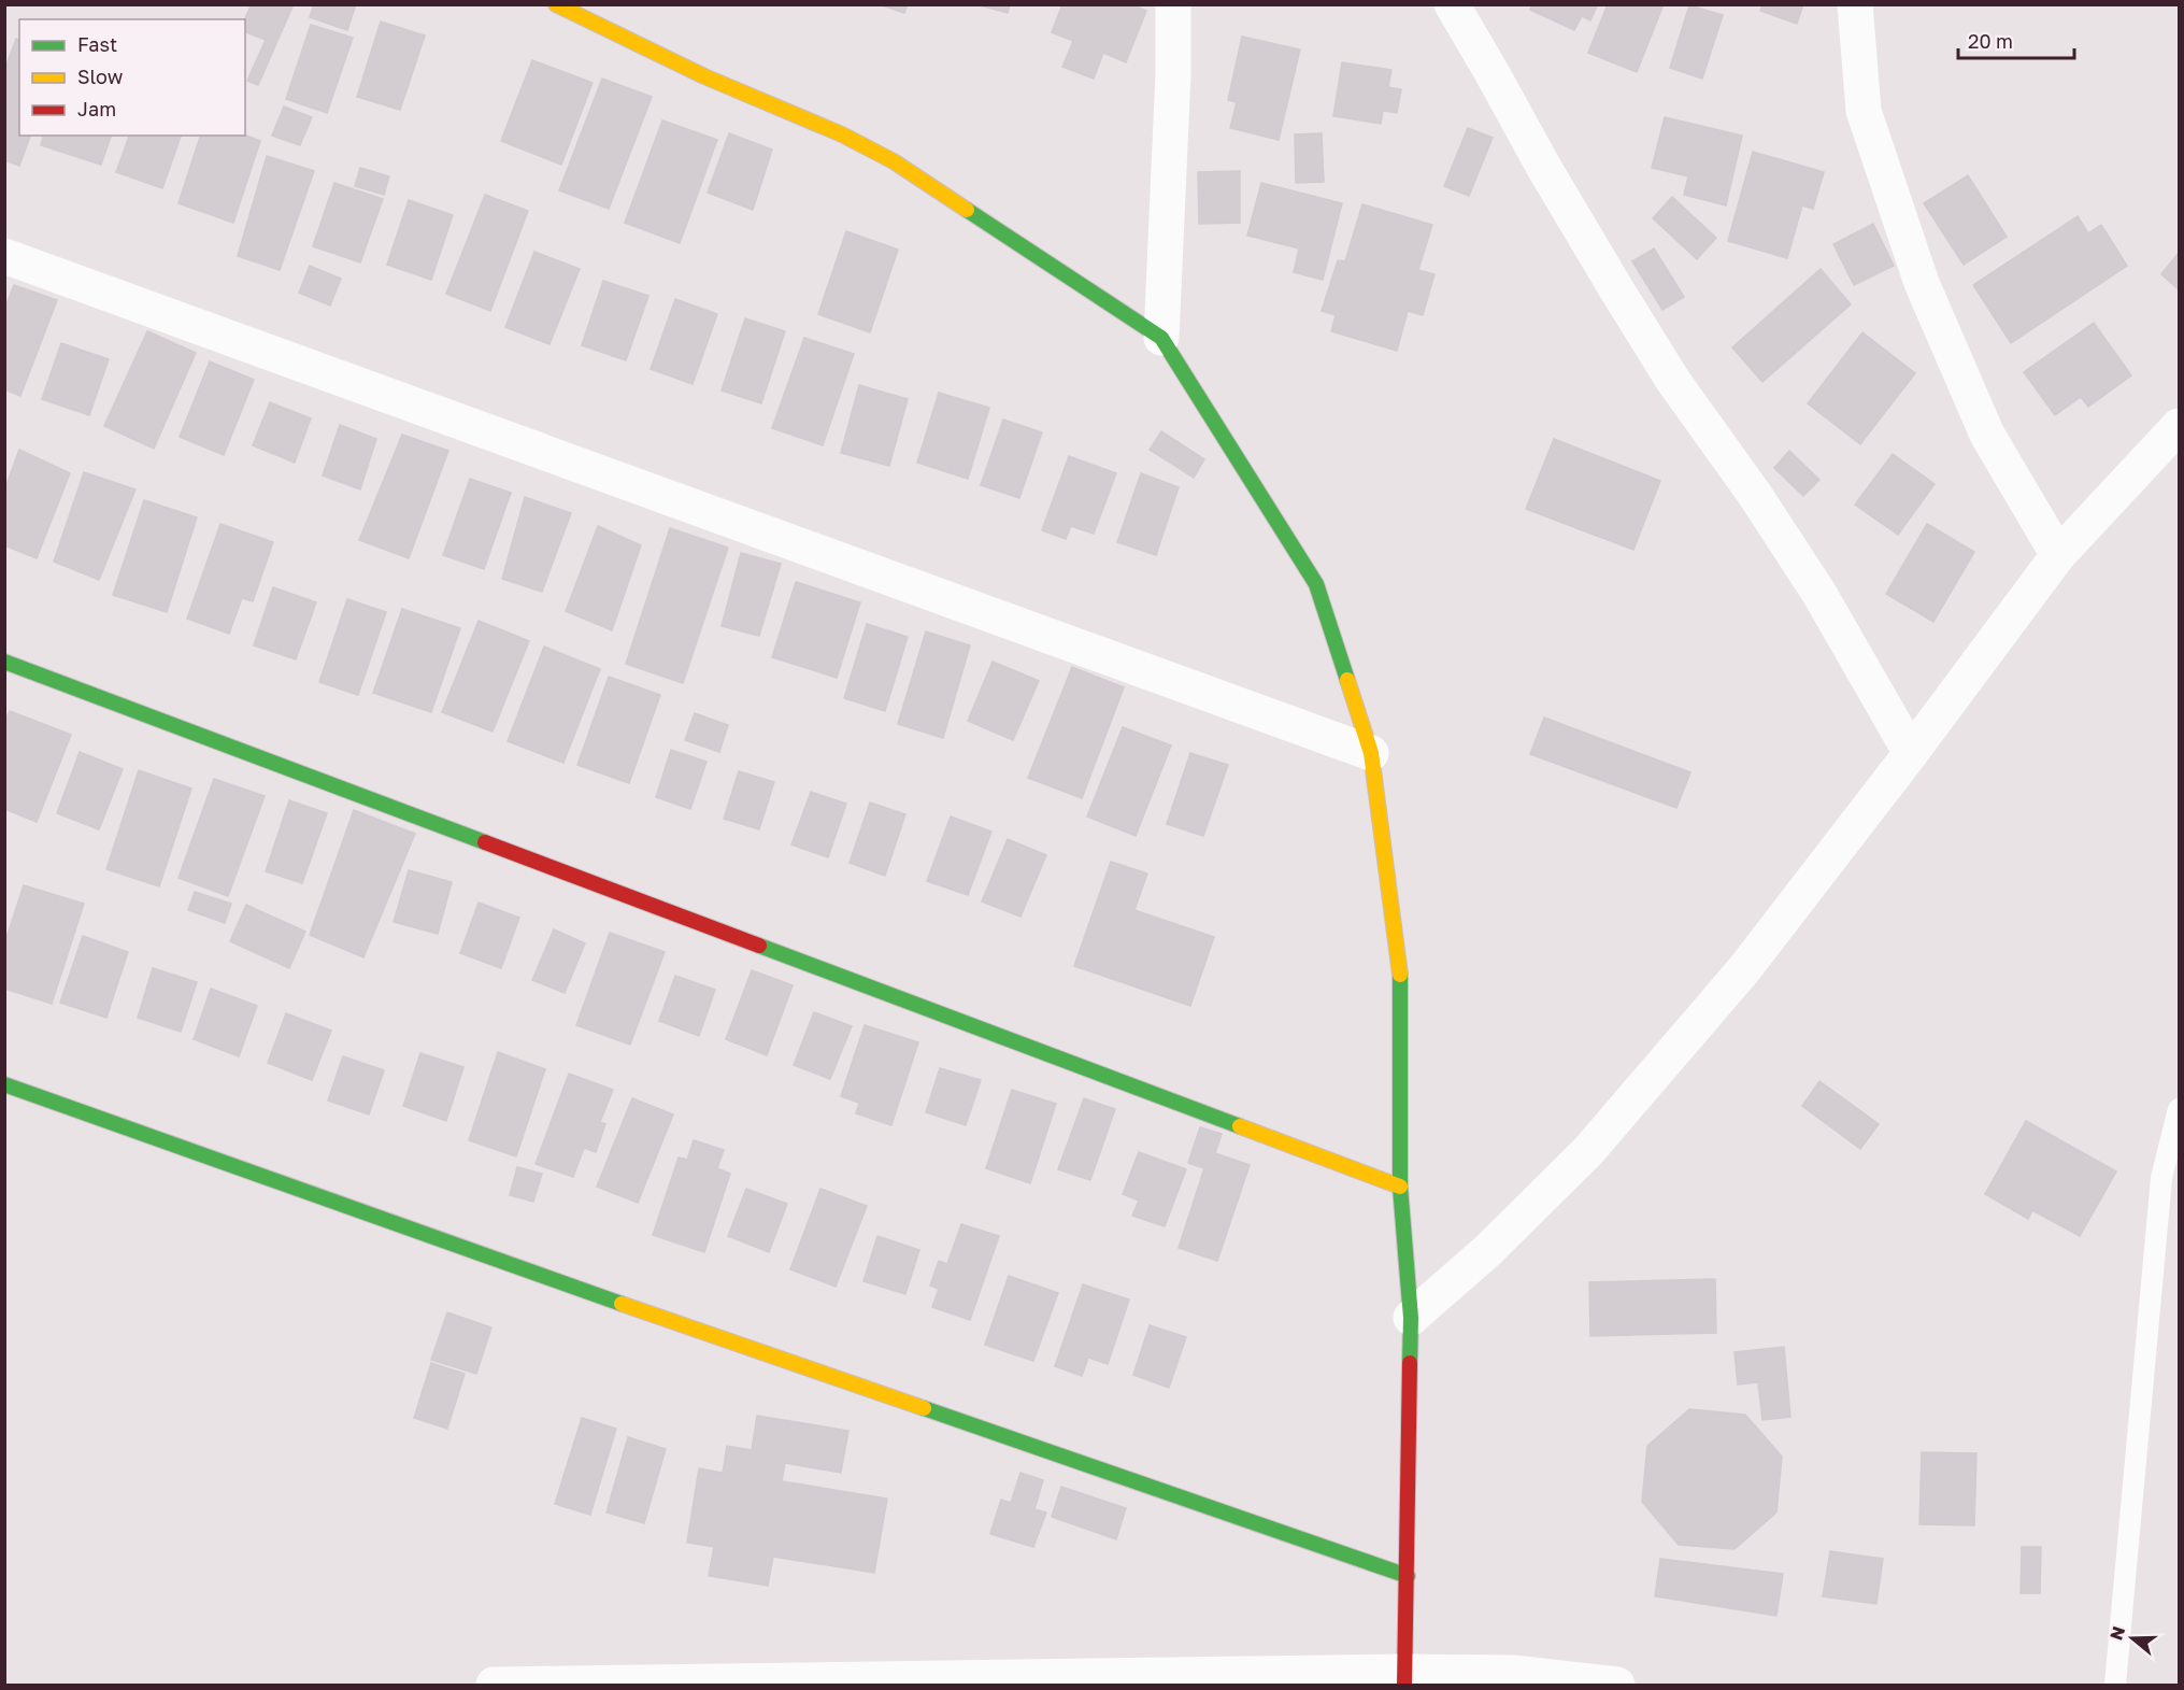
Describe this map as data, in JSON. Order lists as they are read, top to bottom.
{
  "legend": ["Fast", "Slow", "Jam"],
  "scale_bar": "20 m",
  "north": "left"
}
